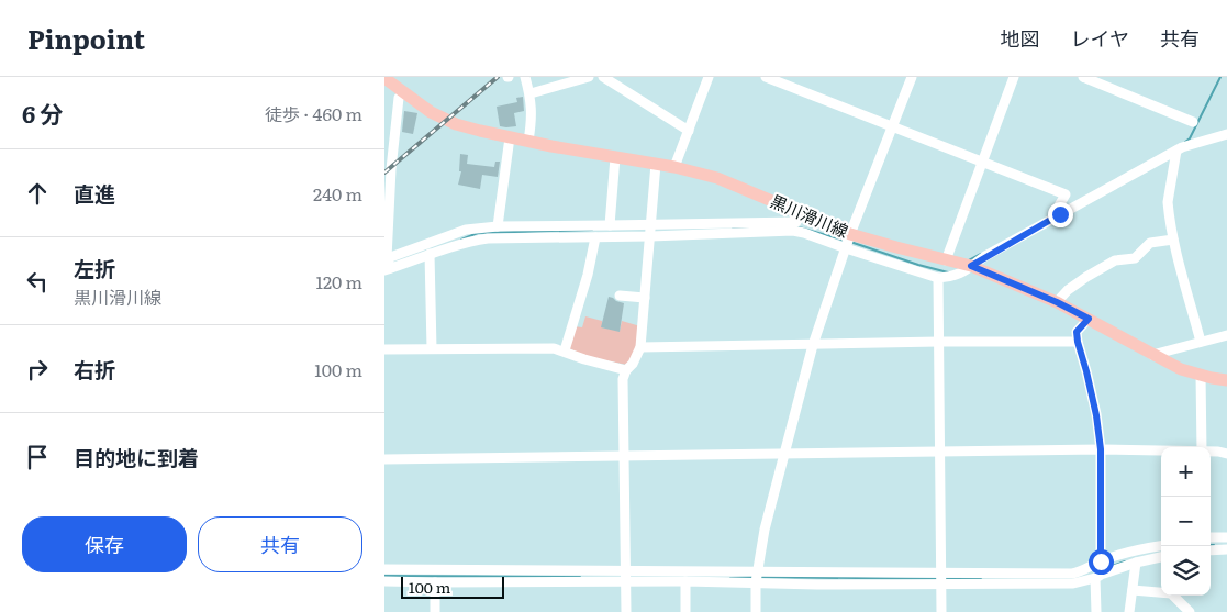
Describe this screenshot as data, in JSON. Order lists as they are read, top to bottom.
{
  "streets": {
    "main road": ["黒川滑川線"]
  },
  "scale_bar": "100 m",
  "page": {
    "header": "Pinpoint",
    "nav": ["地図", "レイヤ", "共有"],
    "heading": ["6 分", "徒歩 · 460 m"],
    "list": [
      ["直進", "240 m"],
      ["左折", "黒川滑川線", "120 m"],
      ["右折", "100 m"],
      "目的地に到着"
    ],
    "map_buttons": ["+", "−"],
    "buttons": ["保存", "共有"],
    "scale": "100 m"
  }
}
